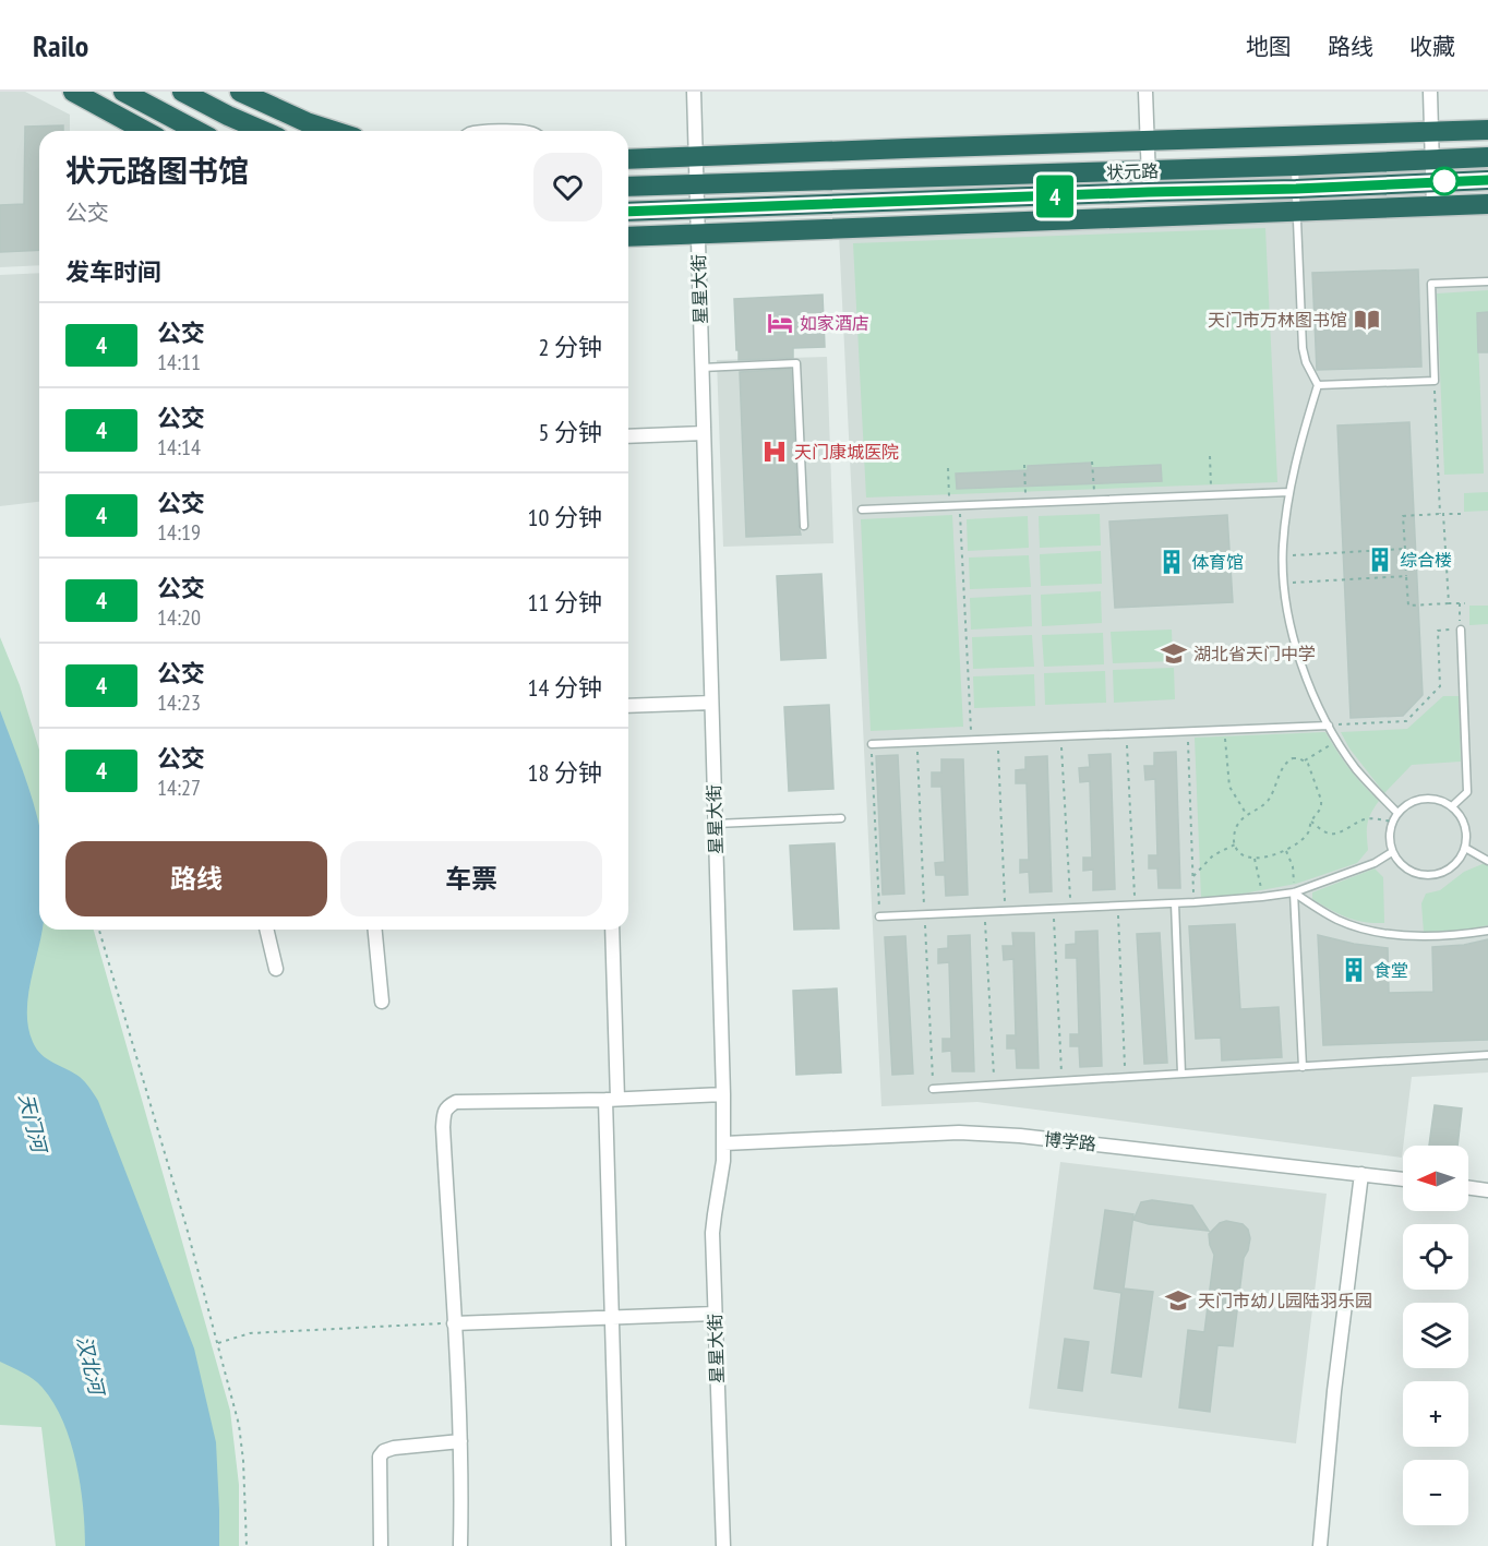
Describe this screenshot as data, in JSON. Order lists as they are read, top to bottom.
{
  "streets": {
    "highway": ["状元路"],
    "street": ["星星大街", "博学路"]
  },
  "crossings": [
    ["状元路", "星星大街"],
    ["星星大街", "博学路"]
  ],
  "water": ["天门河", "汉北河"],
  "places": {
    "library": ["天门市万林图书馆"],
    "hotel": ["如家酒店"],
    "hospital": ["天门康城医院"],
    "building": ["综合楼", "体育馆", "食堂"],
    "school or university": ["湖北省天门中学", "天门市幼儿园陆羽乐园"]
  },
  "lines": ["bus line 4"],
  "north": "left",
  "page": {
    "header": "Railo",
    "nav": ["地图", "路线", "收藏"],
    "on_map": "4",
    "heading": [
      ["状元路图书馆", "公交"],
      "发车时间"
    ],
    "list": [
      {
        "mark": "4",
        "name": "公交",
        "note": "14:11",
        "value": "2 分钟"
      },
      {
        "mark": "4",
        "name": "公交",
        "note": "14:14",
        "value": "5 分钟"
      },
      {
        "mark": "4",
        "name": "公交",
        "note": "14:19",
        "value": "10 分钟"
      },
      {
        "mark": "4",
        "name": "公交",
        "note": "14:20",
        "value": "11 分钟"
      },
      {
        "mark": "4",
        "name": "公交",
        "note": "14:23",
        "value": "14 分钟"
      },
      {
        "mark": "4",
        "name": "公交",
        "note": "14:27",
        "value": "18 分钟"
      }
    ],
    "buttons": ["路线", "车票"],
    "map_buttons": ["+", "−"]
  }
}
